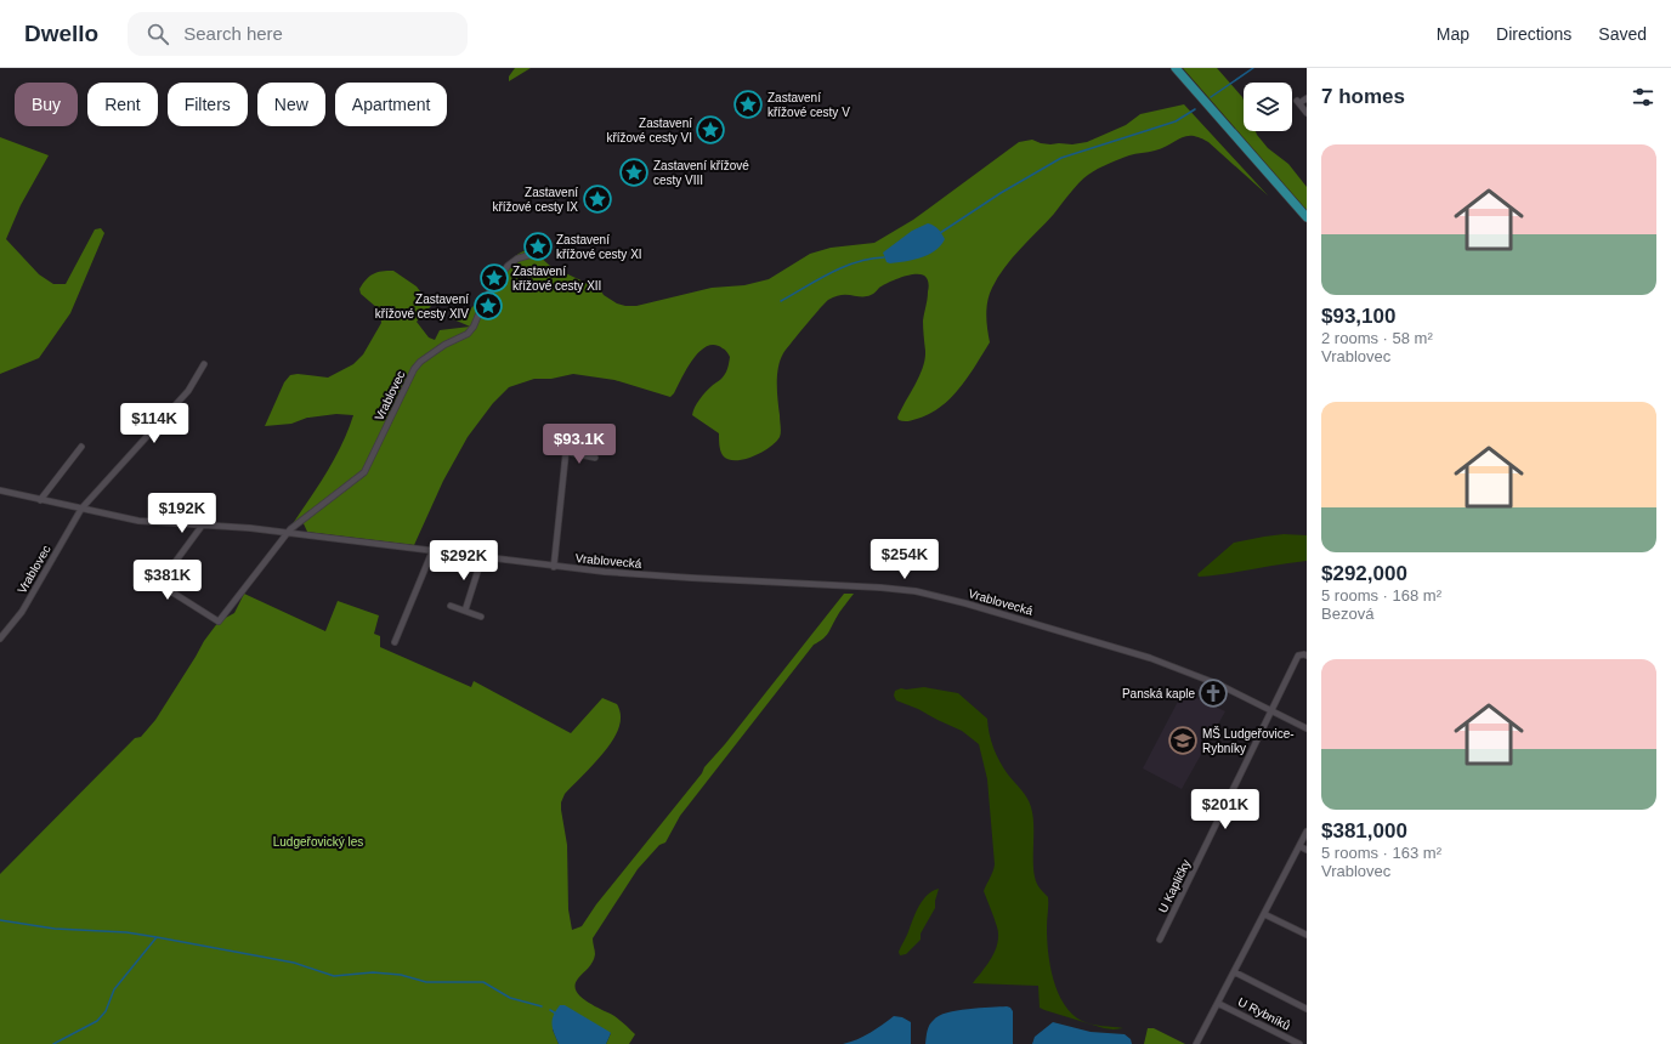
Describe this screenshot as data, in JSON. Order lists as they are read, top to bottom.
{
  "streets": {
    "street": [
      "Vrablovec",
      "Vrablovecká",
      "U Kapličky",
      "U Rybníků"
    ]
  },
  "crossings": [
    ["Vrablovecká", "U Kapličky"]
  ],
  "parks": ["Ludgeřovický les"],
  "places": {
    "place": [
      "Zastavení křížové cesty V",
      "Zastavení křížové cesty VI",
      "Zastavení křížové cesty VIII",
      "Zastavení křížové cesty IX",
      "Zastavení křížové cesty XI",
      "Zastavení křížové cesty XII",
      "Zastavení křížové cesty XIV"
    ],
    "church": ["Panská kaple"],
    "school or university": ["MŠ Ludgeřovice- Rybníky"]
  },
  "page": {
    "header": "Dwello",
    "search": "Search here",
    "nav": ["Map", "Directions", "Saved"],
    "heading": "7 homes",
    "chip": [
      "Buy",
      "Rent",
      "Filters",
      "New",
      "Apartment"
    ],
    "list": [
      {
        "name": "$93,100",
        "note": "2 rooms · 58 m² · Vrablovec"
      },
      {
        "name": "$292,000",
        "note": "5 rooms · 168 m² · Bezová"
      },
      {
        "name": "$381,000",
        "note": "5 rooms · 163 m² · Vrablovec"
      }
    ],
    "price": [
      "$114K",
      "$93.1K",
      "$192K",
      "$254K",
      "$292K",
      "$381K",
      "$201K"
    ]
  }
}
